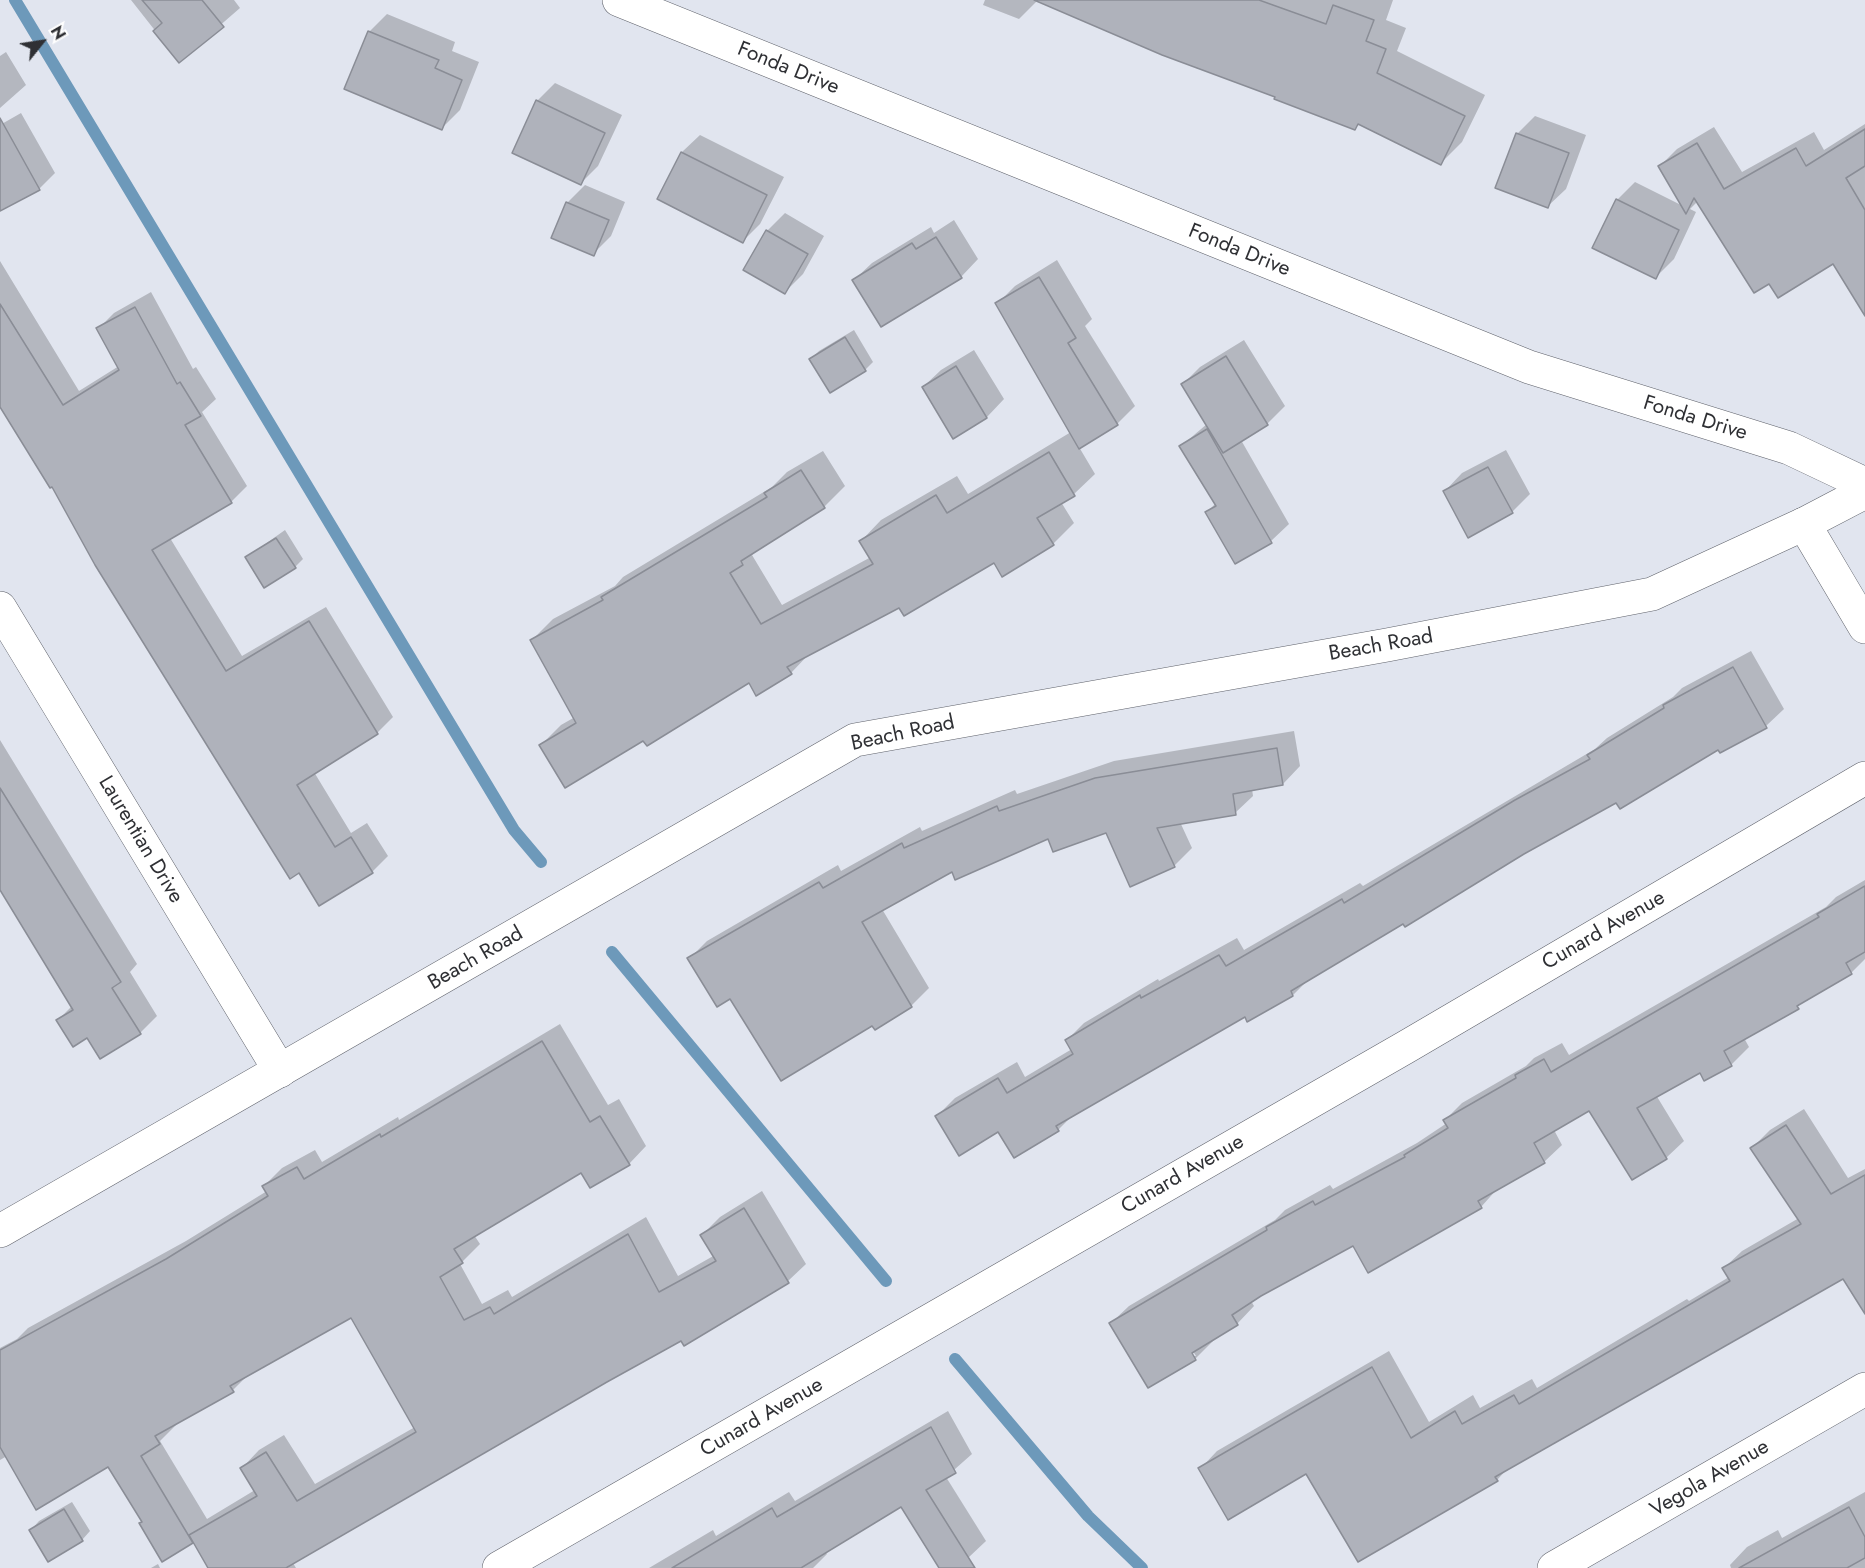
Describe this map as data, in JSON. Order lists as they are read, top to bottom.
{
  "streets": {
    "street": [
      "Fonda Drive",
      "Beach Road",
      "Laurentian Drive",
      "Cunard Avenue",
      "Vegola Avenue"
    ]
  },
  "crossings": [
    ["Beach Road", "Laurentian Drive"]
  ],
  "north": "top right"
}
